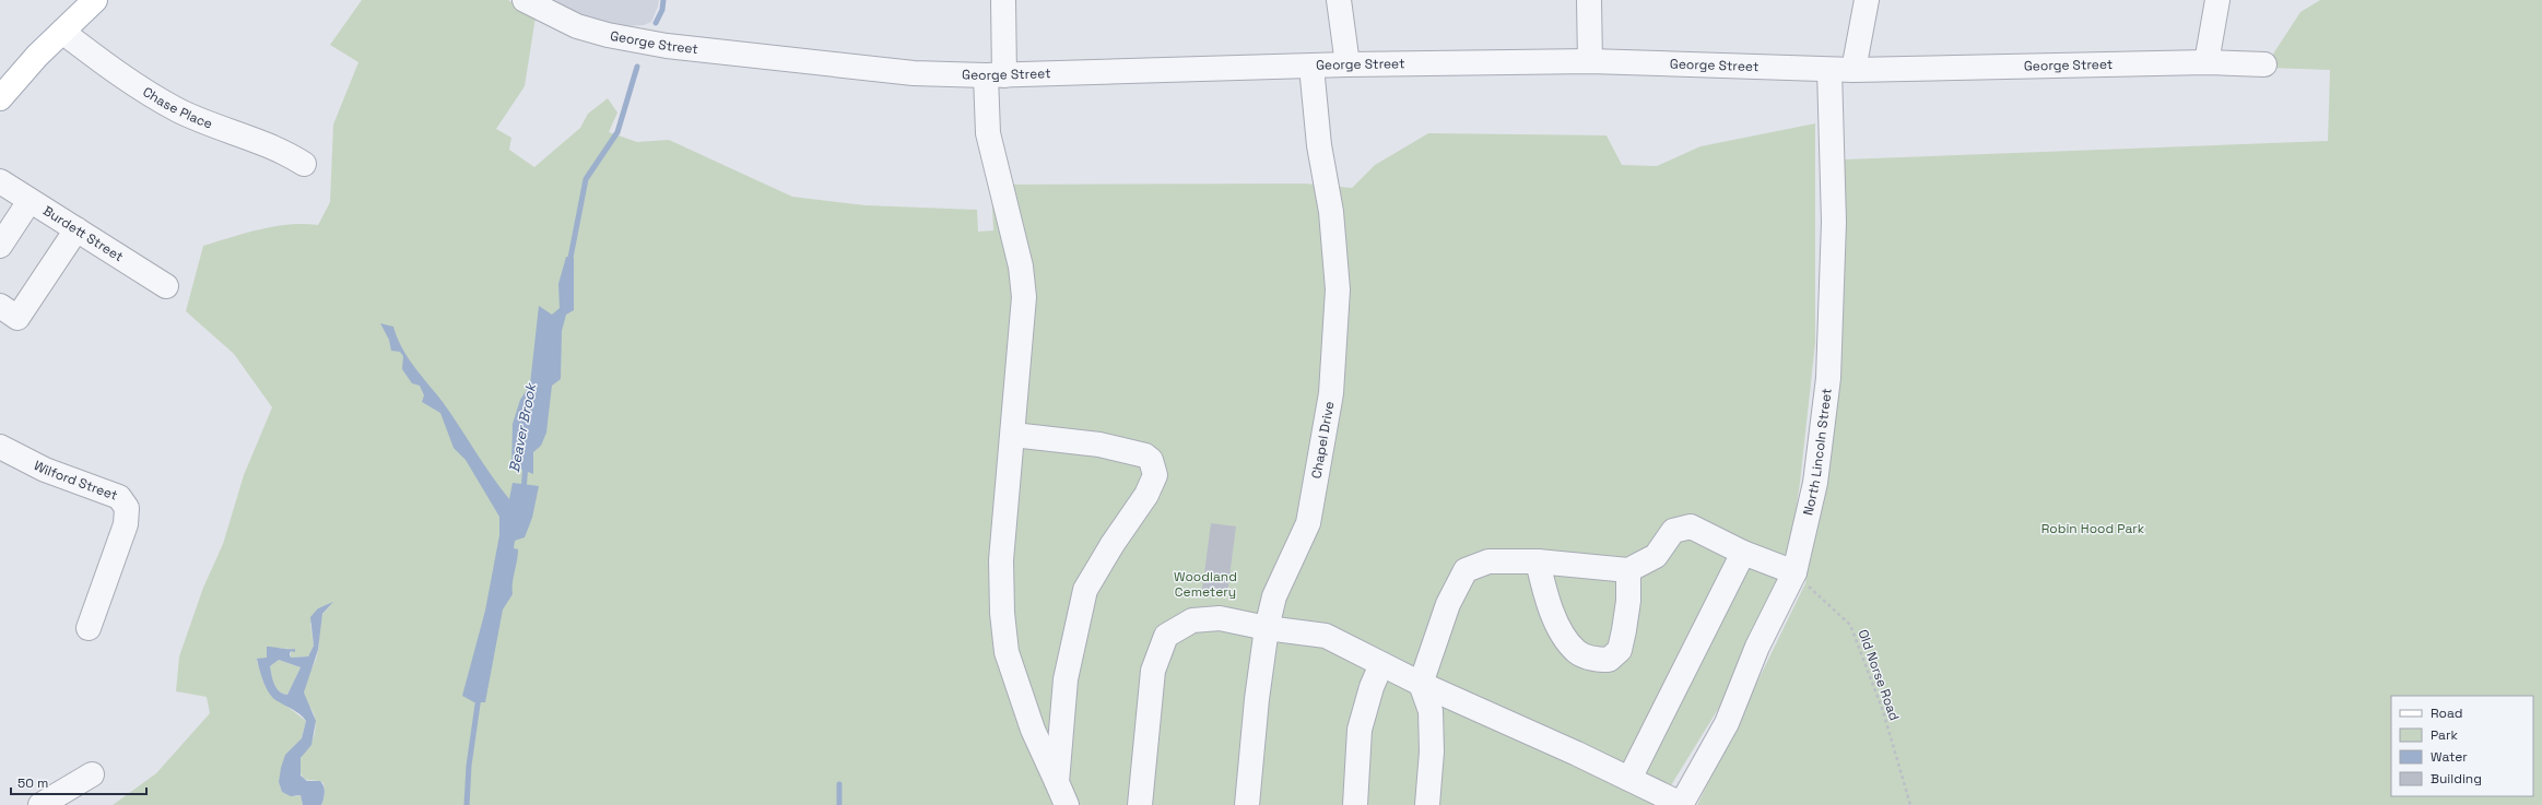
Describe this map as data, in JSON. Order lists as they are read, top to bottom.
{
  "streets": {
    "street": [
      "George Street",
      "Chase Place",
      "Burdett Street",
      "Chapel Drive",
      "North Lincoln Street",
      "Wilford Street"
    ],
    "path": ["Old Norse Road"]
  },
  "crossings": [
    ["George Street", "Chapel Drive"],
    ["George Street", "North Lincoln Street"],
    ["North Lincoln Street", "Old Norse Road"]
  ],
  "water": ["Beaver Brook"],
  "parks": ["Robin Hood Park", "Woodland Cemetery"],
  "legend": [
    "Road",
    "Park",
    "Water",
    "Building"
  ],
  "scale_bar": "50 m"
}
